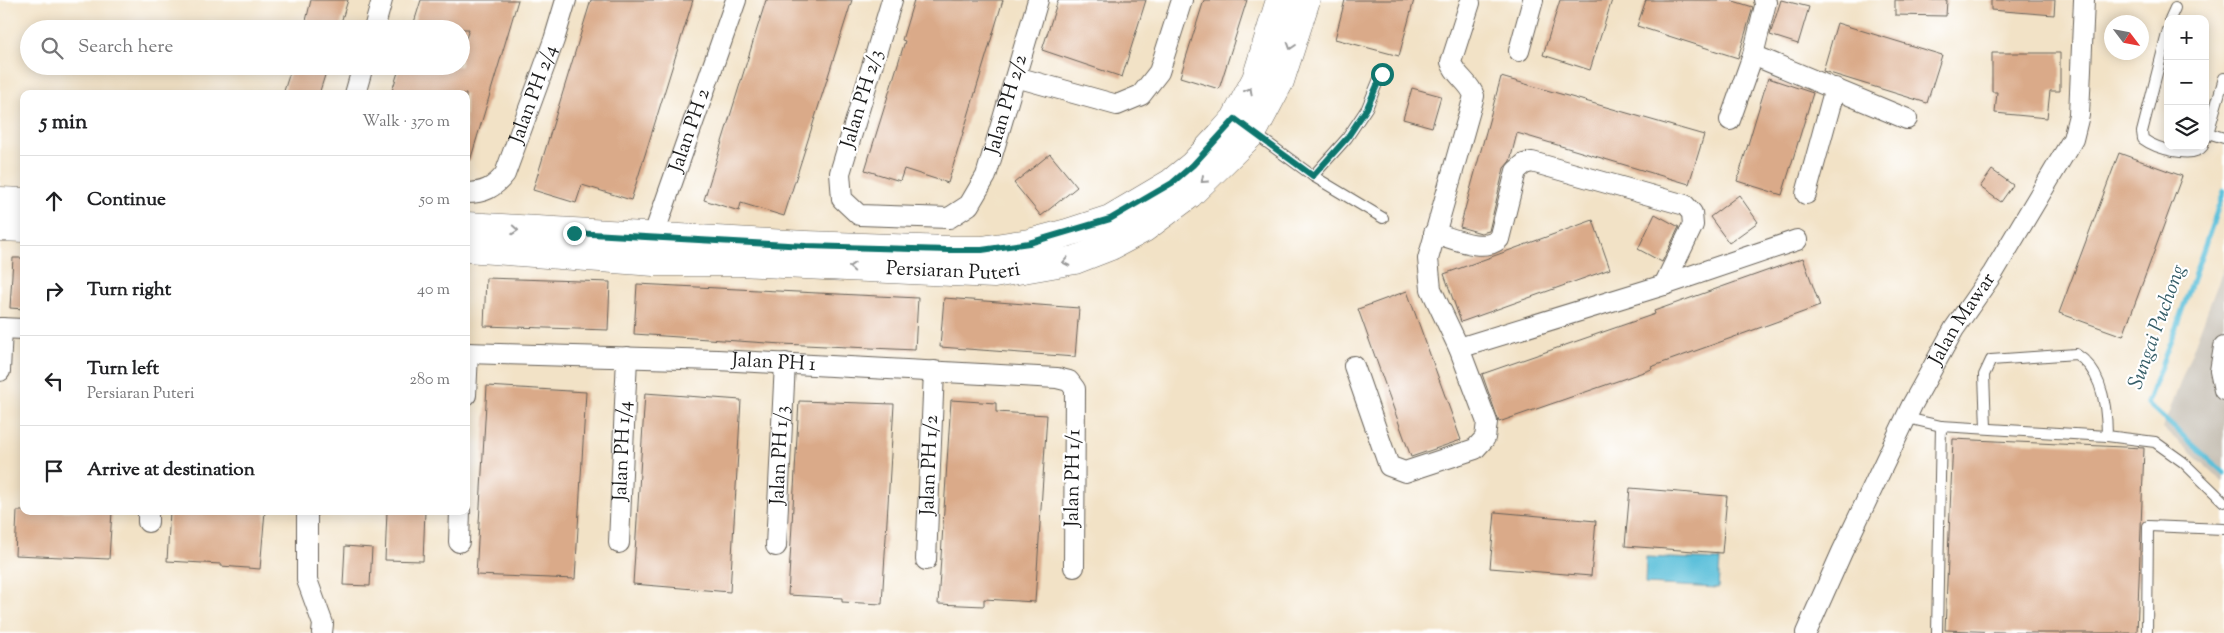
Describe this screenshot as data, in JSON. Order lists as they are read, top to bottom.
{
  "streets": {
    "main road": ["Persiaran Puteri"],
    "street": [
      "Jalan PH 2/4",
      "Jalan PH 2/3",
      "Jalan PH 2/2",
      "Jalan PH 2",
      "Jalan Mawar",
      "Jalan PH 1",
      "Jalan PH 1/4",
      "Jalan PH 1/3",
      "Jalan PH 1/2",
      "Jalan PH 1/1"
    ]
  },
  "crossings": [
    ["Jalan PH 2/3", "Jalan PH 2/2"],
    ["Jalan PH 2", "Persiaran Puteri"],
    ["Jalan PH 1", "Jalan PH 1/4"],
    ["Jalan PH 1", "Jalan PH 1/3"],
    ["Jalan PH 1", "Jalan PH 1/2"],
    ["Jalan PH 1", "Jalan PH 1/1"]
  ],
  "water": ["Sungai Puchong"],
  "north": "bottom right",
  "page": {
    "map_buttons": ["+", "−"],
    "search": "Search here",
    "heading": ["5 min", "Walk · 370 m"],
    "list": [
      ["Continue", "50 m"],
      ["Turn right", "40 m"],
      ["Turn left", "Persiaran Puteri", "280 m"],
      "Arrive at destination"
    ]
  }
}
